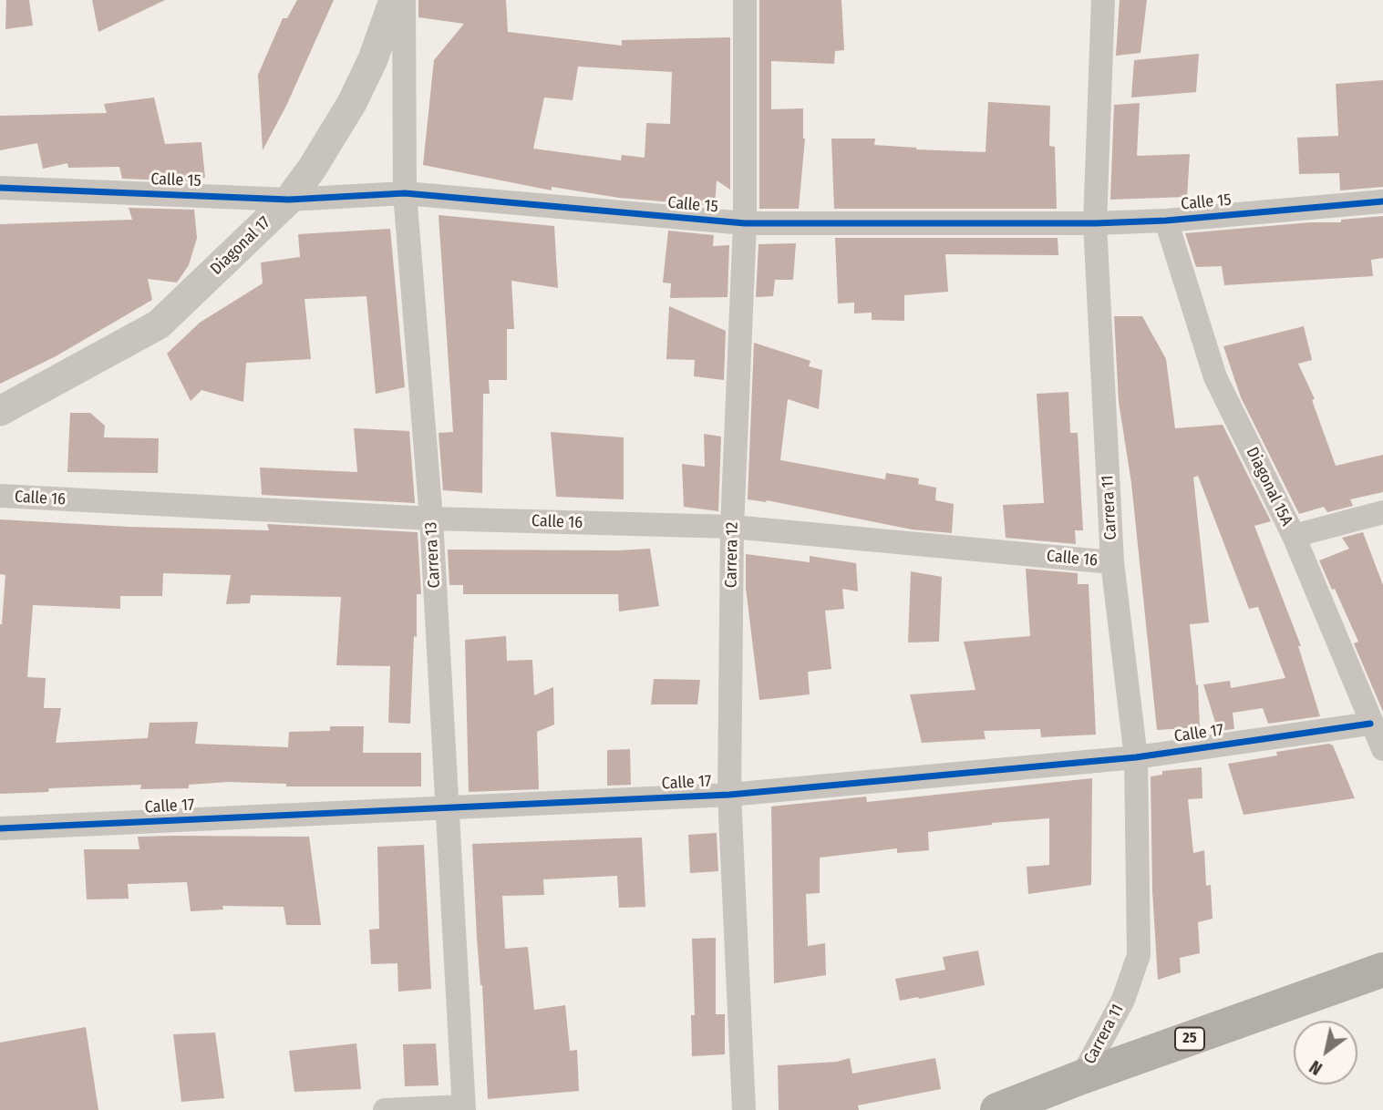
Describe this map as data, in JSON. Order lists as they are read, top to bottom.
{
  "streets": {
    "highway": ["25"],
    "street": [
      "Calle 15",
      "Diagonal 17",
      "Diagonal 15A",
      "Calle 16",
      "Carrera 11",
      "Carrera 13",
      "Carrera 12",
      "Calle 17"
    ]
  },
  "crossings": [
    ["Calle 15", "Diagonal 17"],
    ["Calle 15", "Diagonal 15A"],
    ["Calle 15", "Carrera 11"],
    ["Calle 15", "Carrera 13"],
    ["Calle 15", "Carrera 12"],
    ["Diagonal 15A", "Calle 17"],
    ["Calle 16", "Carrera 11"],
    ["Calle 16", "Carrera 13"],
    ["Calle 16", "Carrera 12"],
    ["Carrera 11", "Calle 17"],
    ["Carrera 11", "25"],
    ["Carrera 13", "Calle 17"],
    ["Carrera 12", "Calle 17"]
  ],
  "north": "bottom left"
}
